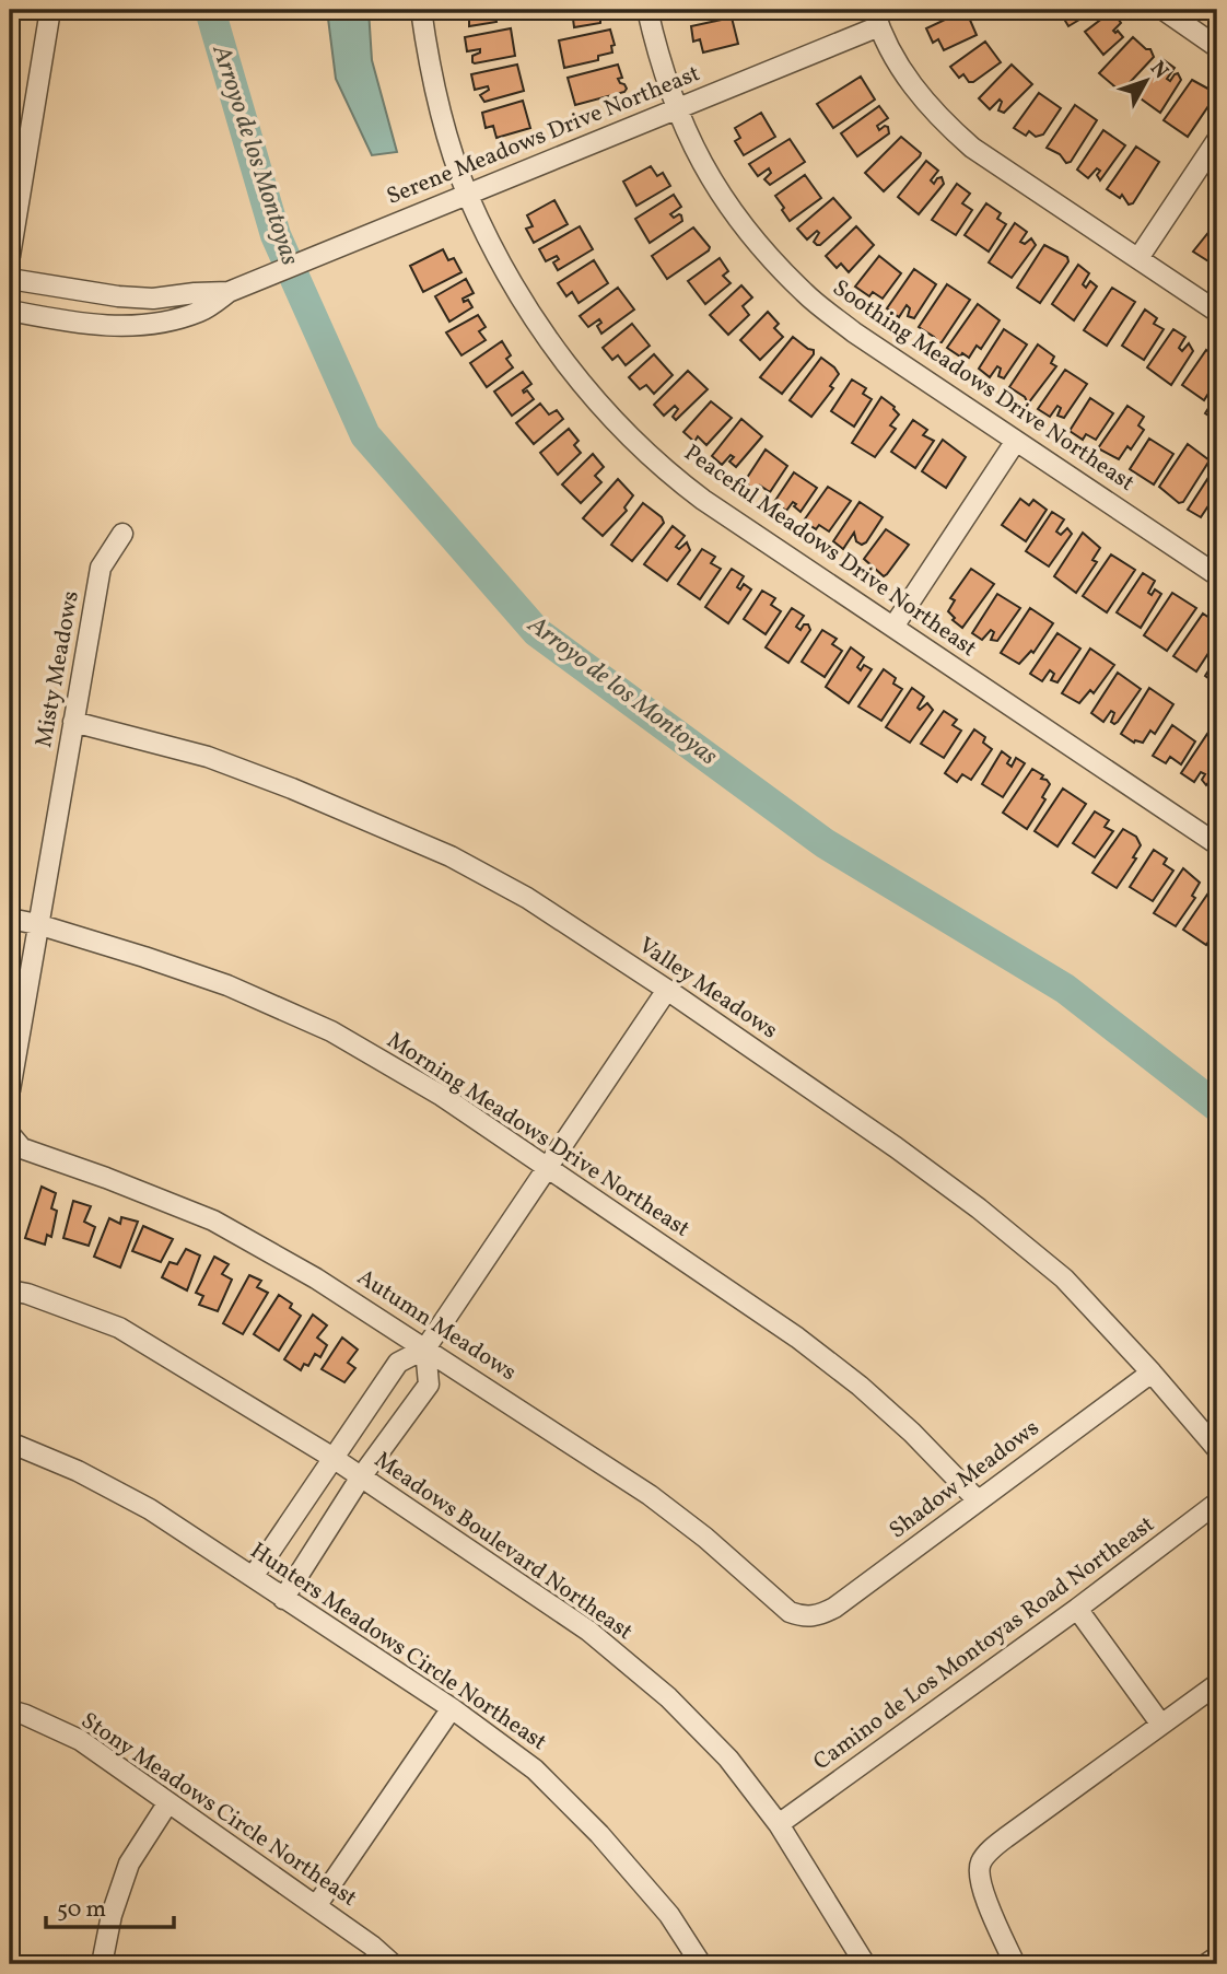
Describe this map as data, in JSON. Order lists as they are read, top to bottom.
{
  "streets": {
    "street": [
      "Serene Meadows Drive Northeast",
      "Soothing Meadows Drive Northeast",
      "Peaceful Meadows Drive Northeast",
      "Misty Meadows",
      "Valley Meadows",
      "Morning Meadows Drive Northeast",
      "Autumn Meadows",
      "Shadow Meadows",
      "Meadows Boulevard Northeast",
      "Camino de Los Montoyas Road Northeast",
      "Hunters Meadows Circle Northeast",
      "Stony Meadows Circle Northeast"
    ]
  },
  "crossings": [
    ["Serene Meadows Drive Northeast", "Soothing Meadows Drive Northeast"],
    ["Serene Meadows Drive Northeast", "Peaceful Meadows Drive Northeast"],
    ["Misty Meadows", "Valley Meadows"],
    ["Misty Meadows", "Morning Meadows Drive Northeast"],
    ["Valley Meadows", "Shadow Meadows"],
    ["Morning Meadows Drive Northeast", "Shadow Meadows"],
    ["Autumn Meadows", "Shadow Meadows"],
    ["Meadows Boulevard Northeast", "Camino de Los Montoyas Road Northeast"]
  ],
  "water": ["Arroyo de los Montoyas"],
  "scale_bar": "50 m",
  "north": "top right"
}
